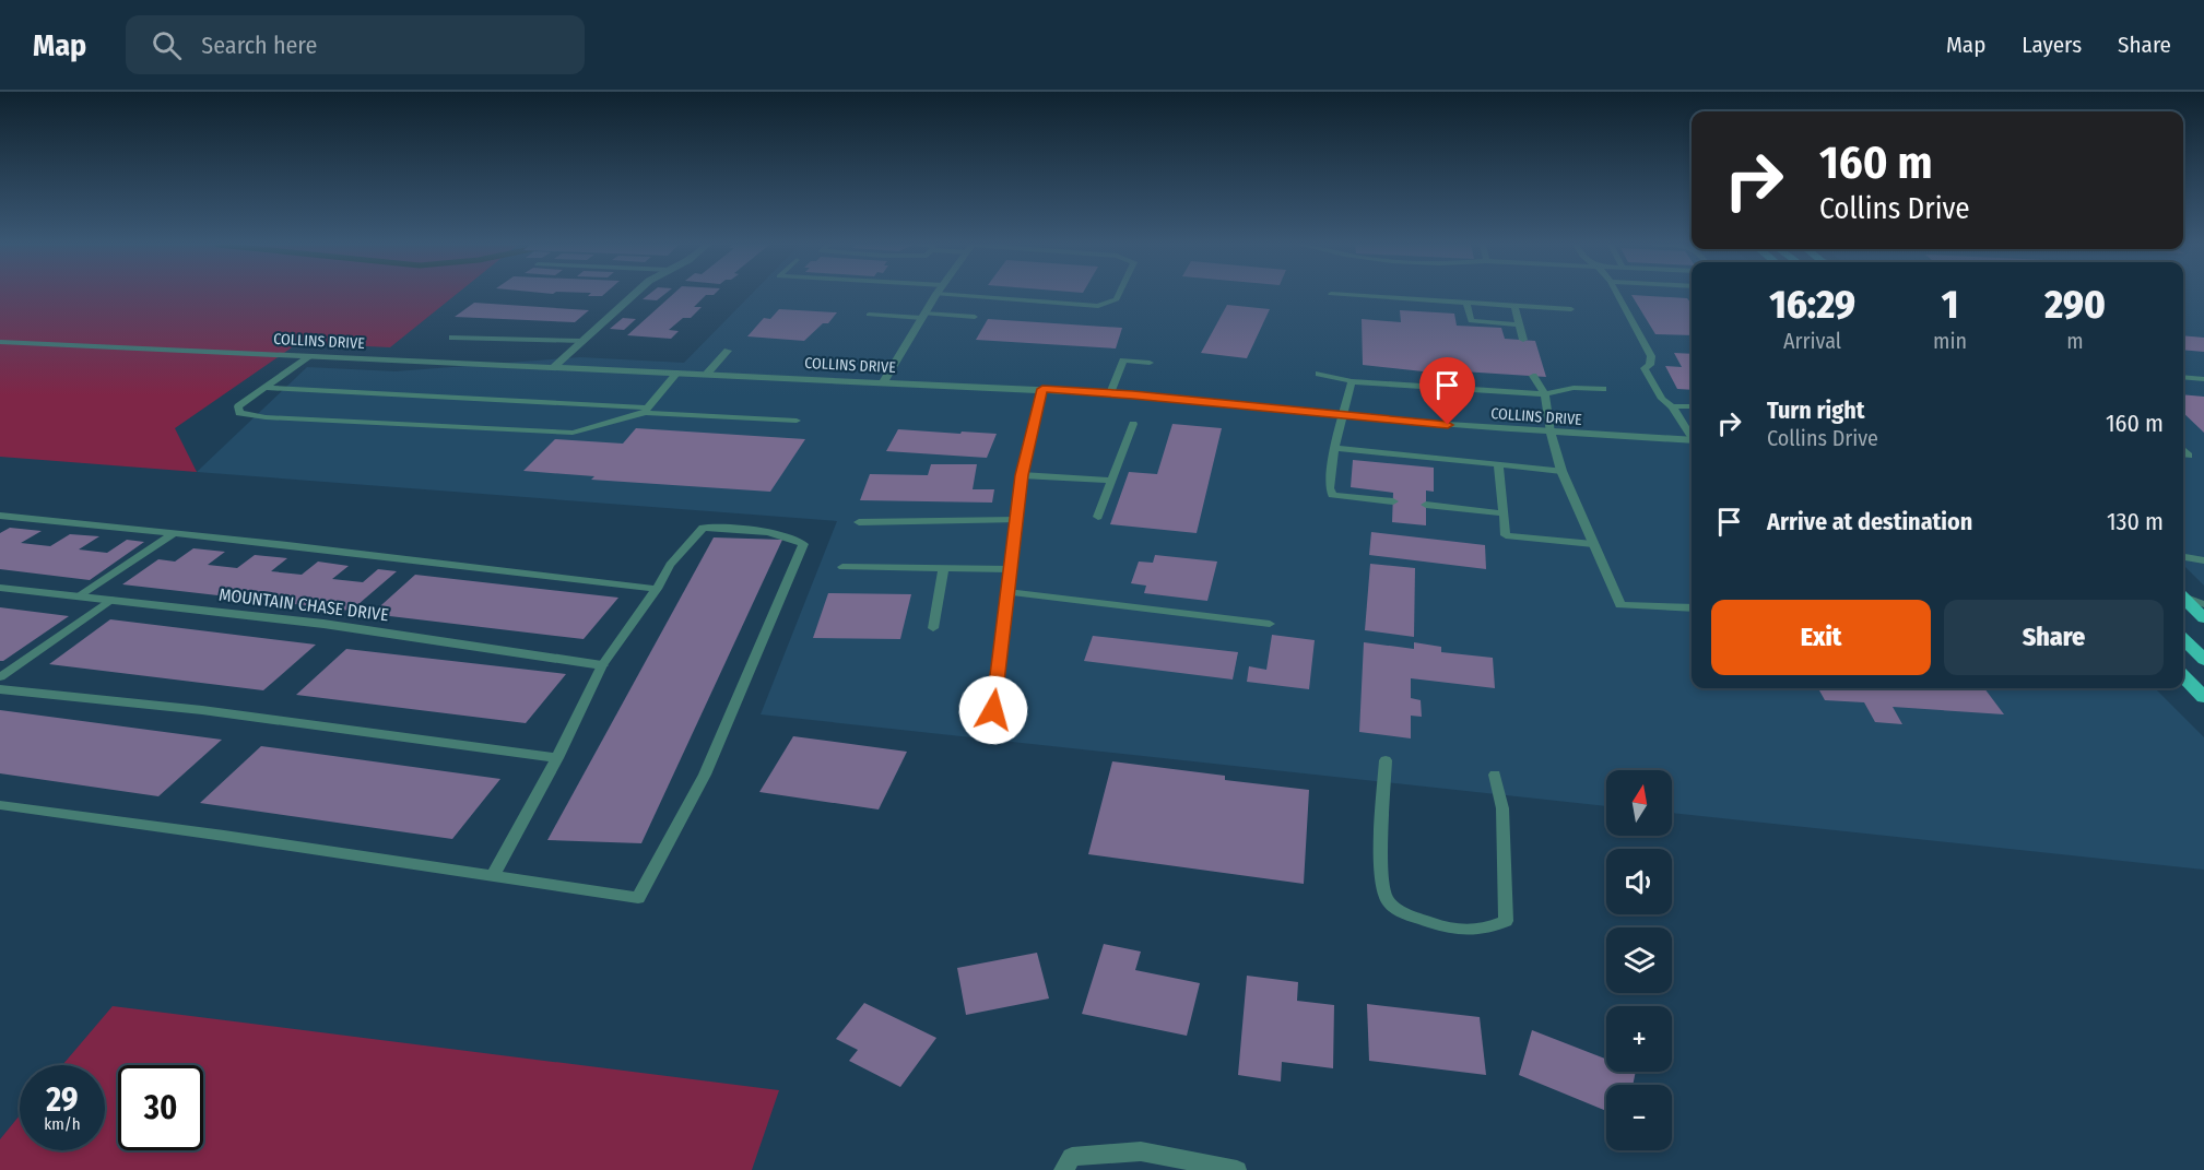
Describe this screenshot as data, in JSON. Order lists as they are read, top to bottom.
{
  "streets": {
    "street": ["COLLINS DRIVE", "MOUNTAIN CHASE DRIVE"]
  },
  "north": "top",
  "page": {
    "header": "Map",
    "search": "Search here",
    "nav": ["Map", "Layers", "Share"],
    "turn": ["160 m", "Collins Drive"],
    "eta": [
      "16:29",
      "Arrival",
      "1",
      "min",
      "290",
      "m"
    ],
    "list": [
      {
        "name": "Turn right",
        "note": "Collins Drive",
        "value": "160 m"
      },
      {
        "name": "Arrive at destination",
        "value": "130 m"
      }
    ],
    "buttons": ["Exit", "Share"],
    "map_buttons": ["+", "−"],
    "speed": "29 km/h",
    "limit": "30"
  }
}
